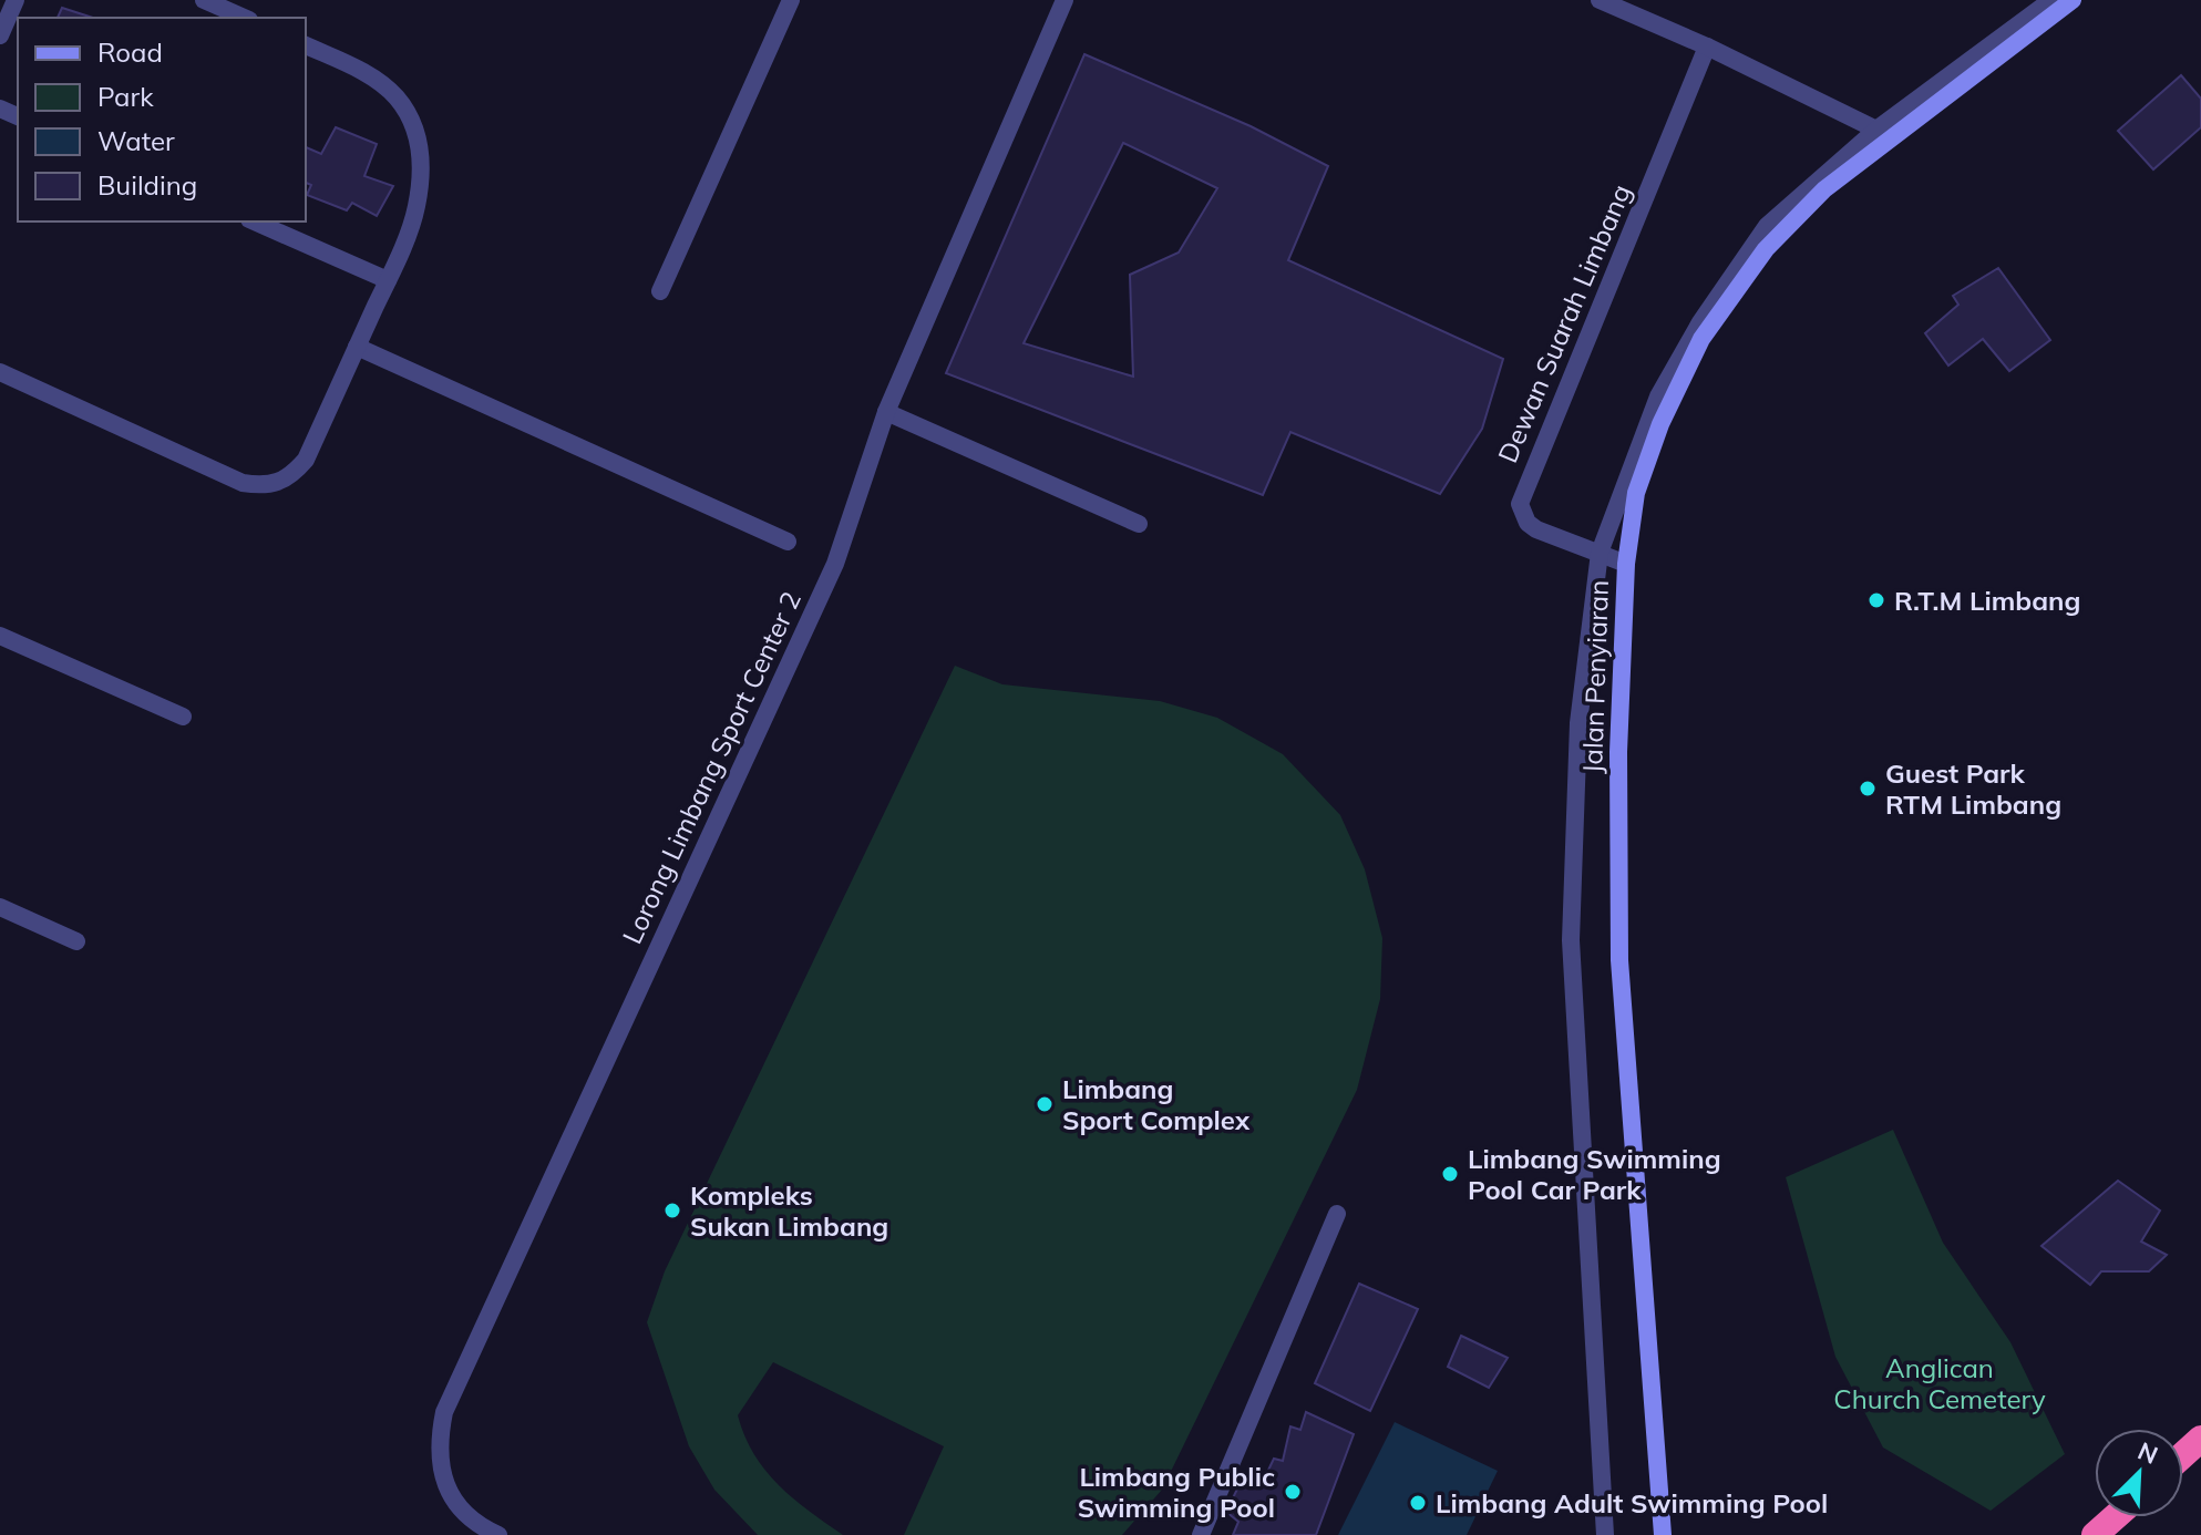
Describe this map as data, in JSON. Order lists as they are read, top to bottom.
{
  "streets": {
    "main road": ["Jalan Penyiaran"],
    "street": ["Dewan Suarah Limbang", "Lorong Limbang Sport Center 2"]
  },
  "crossings": [
    ["Dewan Suarah Limbang", "Jalan Penyiaran"]
  ],
  "parks": ["Anglican Church Cemetery"],
  "places": [
    "R.T.M Limbang",
    "Guest Park RTM Limbang",
    "Limbang Sport Complex",
    "Limbang Swimming Pool Car Park",
    "Kompleks Sukan Limbang",
    "Limbang Public Swimming Pool",
    "Limbang Adult Swimming Pool"
  ],
  "legend": [
    "Road",
    "Park",
    "Water",
    "Building"
  ],
  "north": "top right"
}
